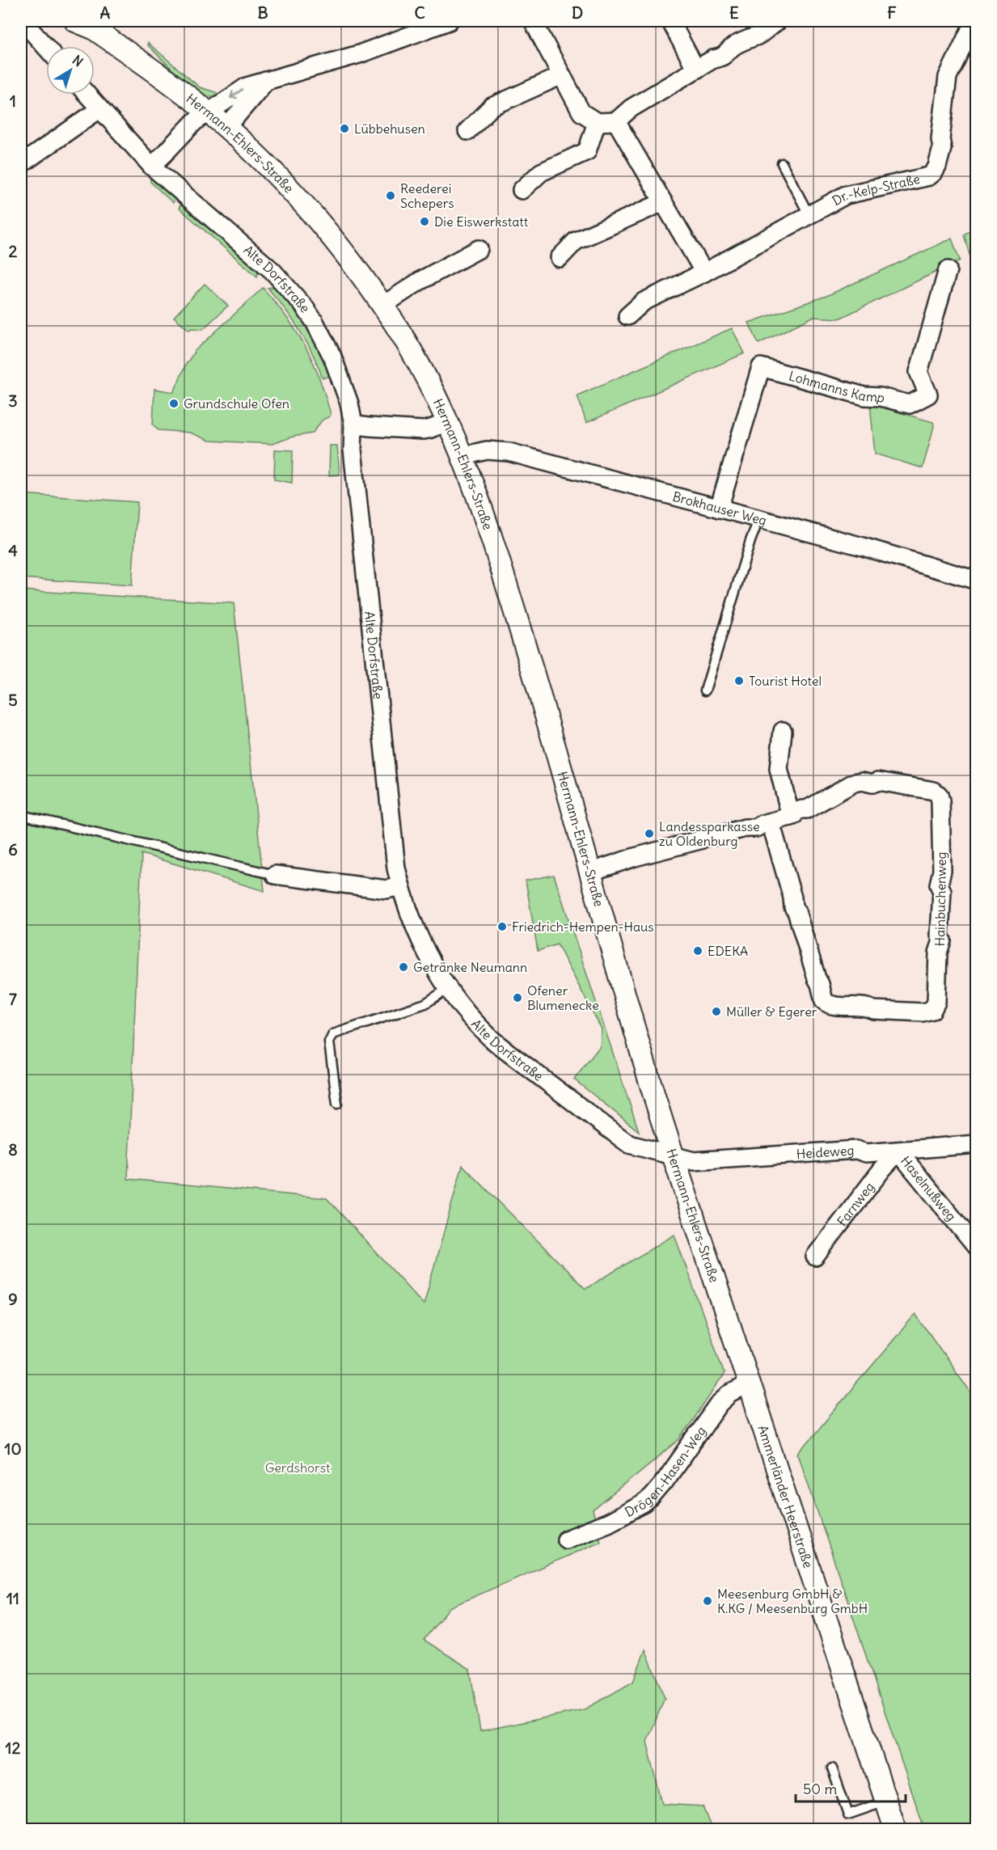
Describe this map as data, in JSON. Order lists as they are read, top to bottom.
{
  "streets": {
    "street": [
      "Hermann-Ehlers-Straße",
      "Dr.-Kelp-Straße",
      "Alte Dorfstraße",
      "Lohmanns Kamp",
      "Brokhauser Weg",
      "Hainbuchenweg",
      "Heideweg",
      "Haselnußweg",
      "Farnweg",
      "Drögen-Hasen-Weg",
      "Ammerländer Heerstraße"
    ]
  },
  "crossings": [
    ["Hermann-Ehlers-Straße", "Alte Dorfstraße"],
    ["Hermann-Ehlers-Straße", "Brokhauser Weg"],
    ["Hermann-Ehlers-Straße", "Hainbuchenweg"],
    ["Hermann-Ehlers-Straße", "Heideweg"],
    ["Hermann-Ehlers-Straße", "Drögen-Hasen-Weg"],
    ["Hermann-Ehlers-Straße", "Ammerländer Heerstraße"],
    ["Alte Dorfstraße", "Heideweg"],
    ["Lohmanns Kamp", "Brokhauser Weg"],
    ["Heideweg", "Haselnußweg"],
    ["Heideweg", "Farnweg"],
    ["Haselnußweg", "Farnweg"],
    ["Drögen-Hasen-Weg", "Ammerländer Heerstraße"]
  ],
  "parks": ["Gerdshorst"],
  "places": [
    "Lübbehusen",
    "Reederei Schepers",
    "Die Eiswerkstatt",
    "Grundschule Ofen",
    "Tourist Hotel",
    "Landessparkasse zu Oldenburg",
    "Friedrich-Hempen-Haus",
    "EDEKA",
    "Getränke Neumann",
    "Ofener Blumenecke",
    "Müller & Egerer",
    "Meesenburg GmbH & K.KG / Meesenburg GmbH"
  ],
  "scale_bar": "50 m",
  "north": "top right",
  "grid": {
    "columns": [
      "A",
      "B",
      "C",
      "D",
      "E",
      "F"
    ],
    "rows": [
      "1",
      "2",
      "3",
      "4",
      "5",
      "6",
      "7",
      "8",
      "9",
      "10",
      "11",
      "12"
    ]
  }
}
